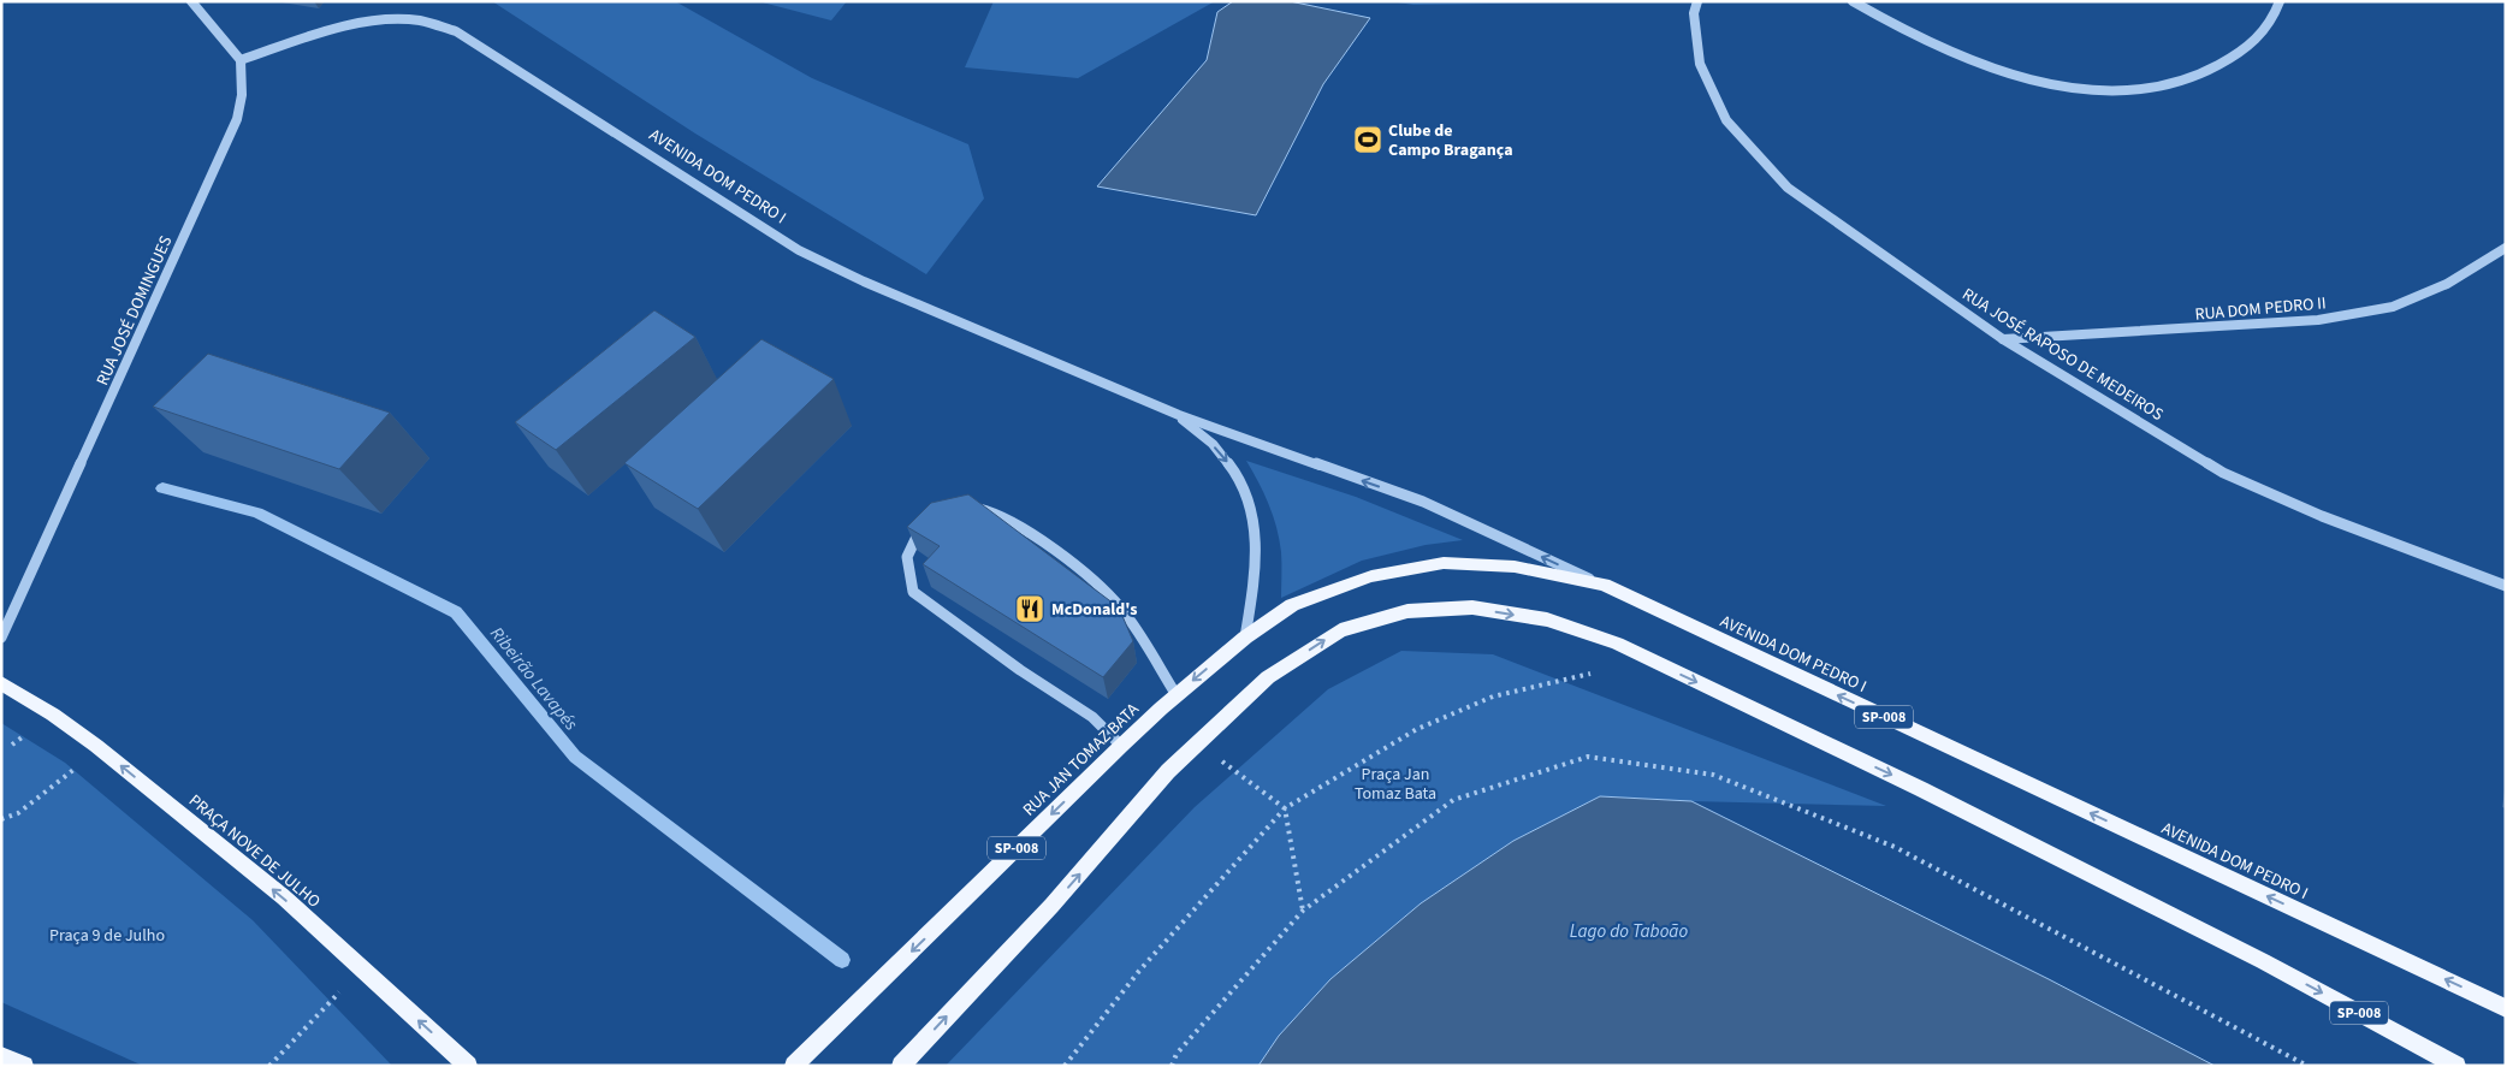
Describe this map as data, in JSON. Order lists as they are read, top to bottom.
{
  "streets": {
    "main road": [
      "AVENIDA DOM PEDRO I",
      "SP-008",
      "RUA JAN TOMAZ BATA",
      "PRAÇA NOVE DE JULHO"
    ],
    "street": ["RUA DOM PEDRO II", "RUA JOSÉ DOMINGUES", "RUA JOSÉ RAPOSO DE MEDEIROS"]
  },
  "crossings": [
    ["AVENIDA DOM PEDRO I", "RUA JOSÉ DOMINGUES"],
    ["AVENIDA DOM PEDRO I", "RUA JAN TOMAZ BATA"],
    ["RUA DOM PEDRO II", "RUA JOSÉ RAPOSO DE MEDEIROS"]
  ],
  "one_way": ["AVENIDA DOM PEDRO I", "RUA JAN TOMAZ BATA", "PRAÇA NOVE DE JULHO"],
  "water": ["Ribeirão Lavapés", "Lago do Taboão"],
  "parks": ["Praça Jan Tomaz Bata", "Praça 9 de Julho"],
  "places": {
    "sports": ["Clube de Campo Bragança"],
    "restaurant": ["McDonald's"]
  }
}
